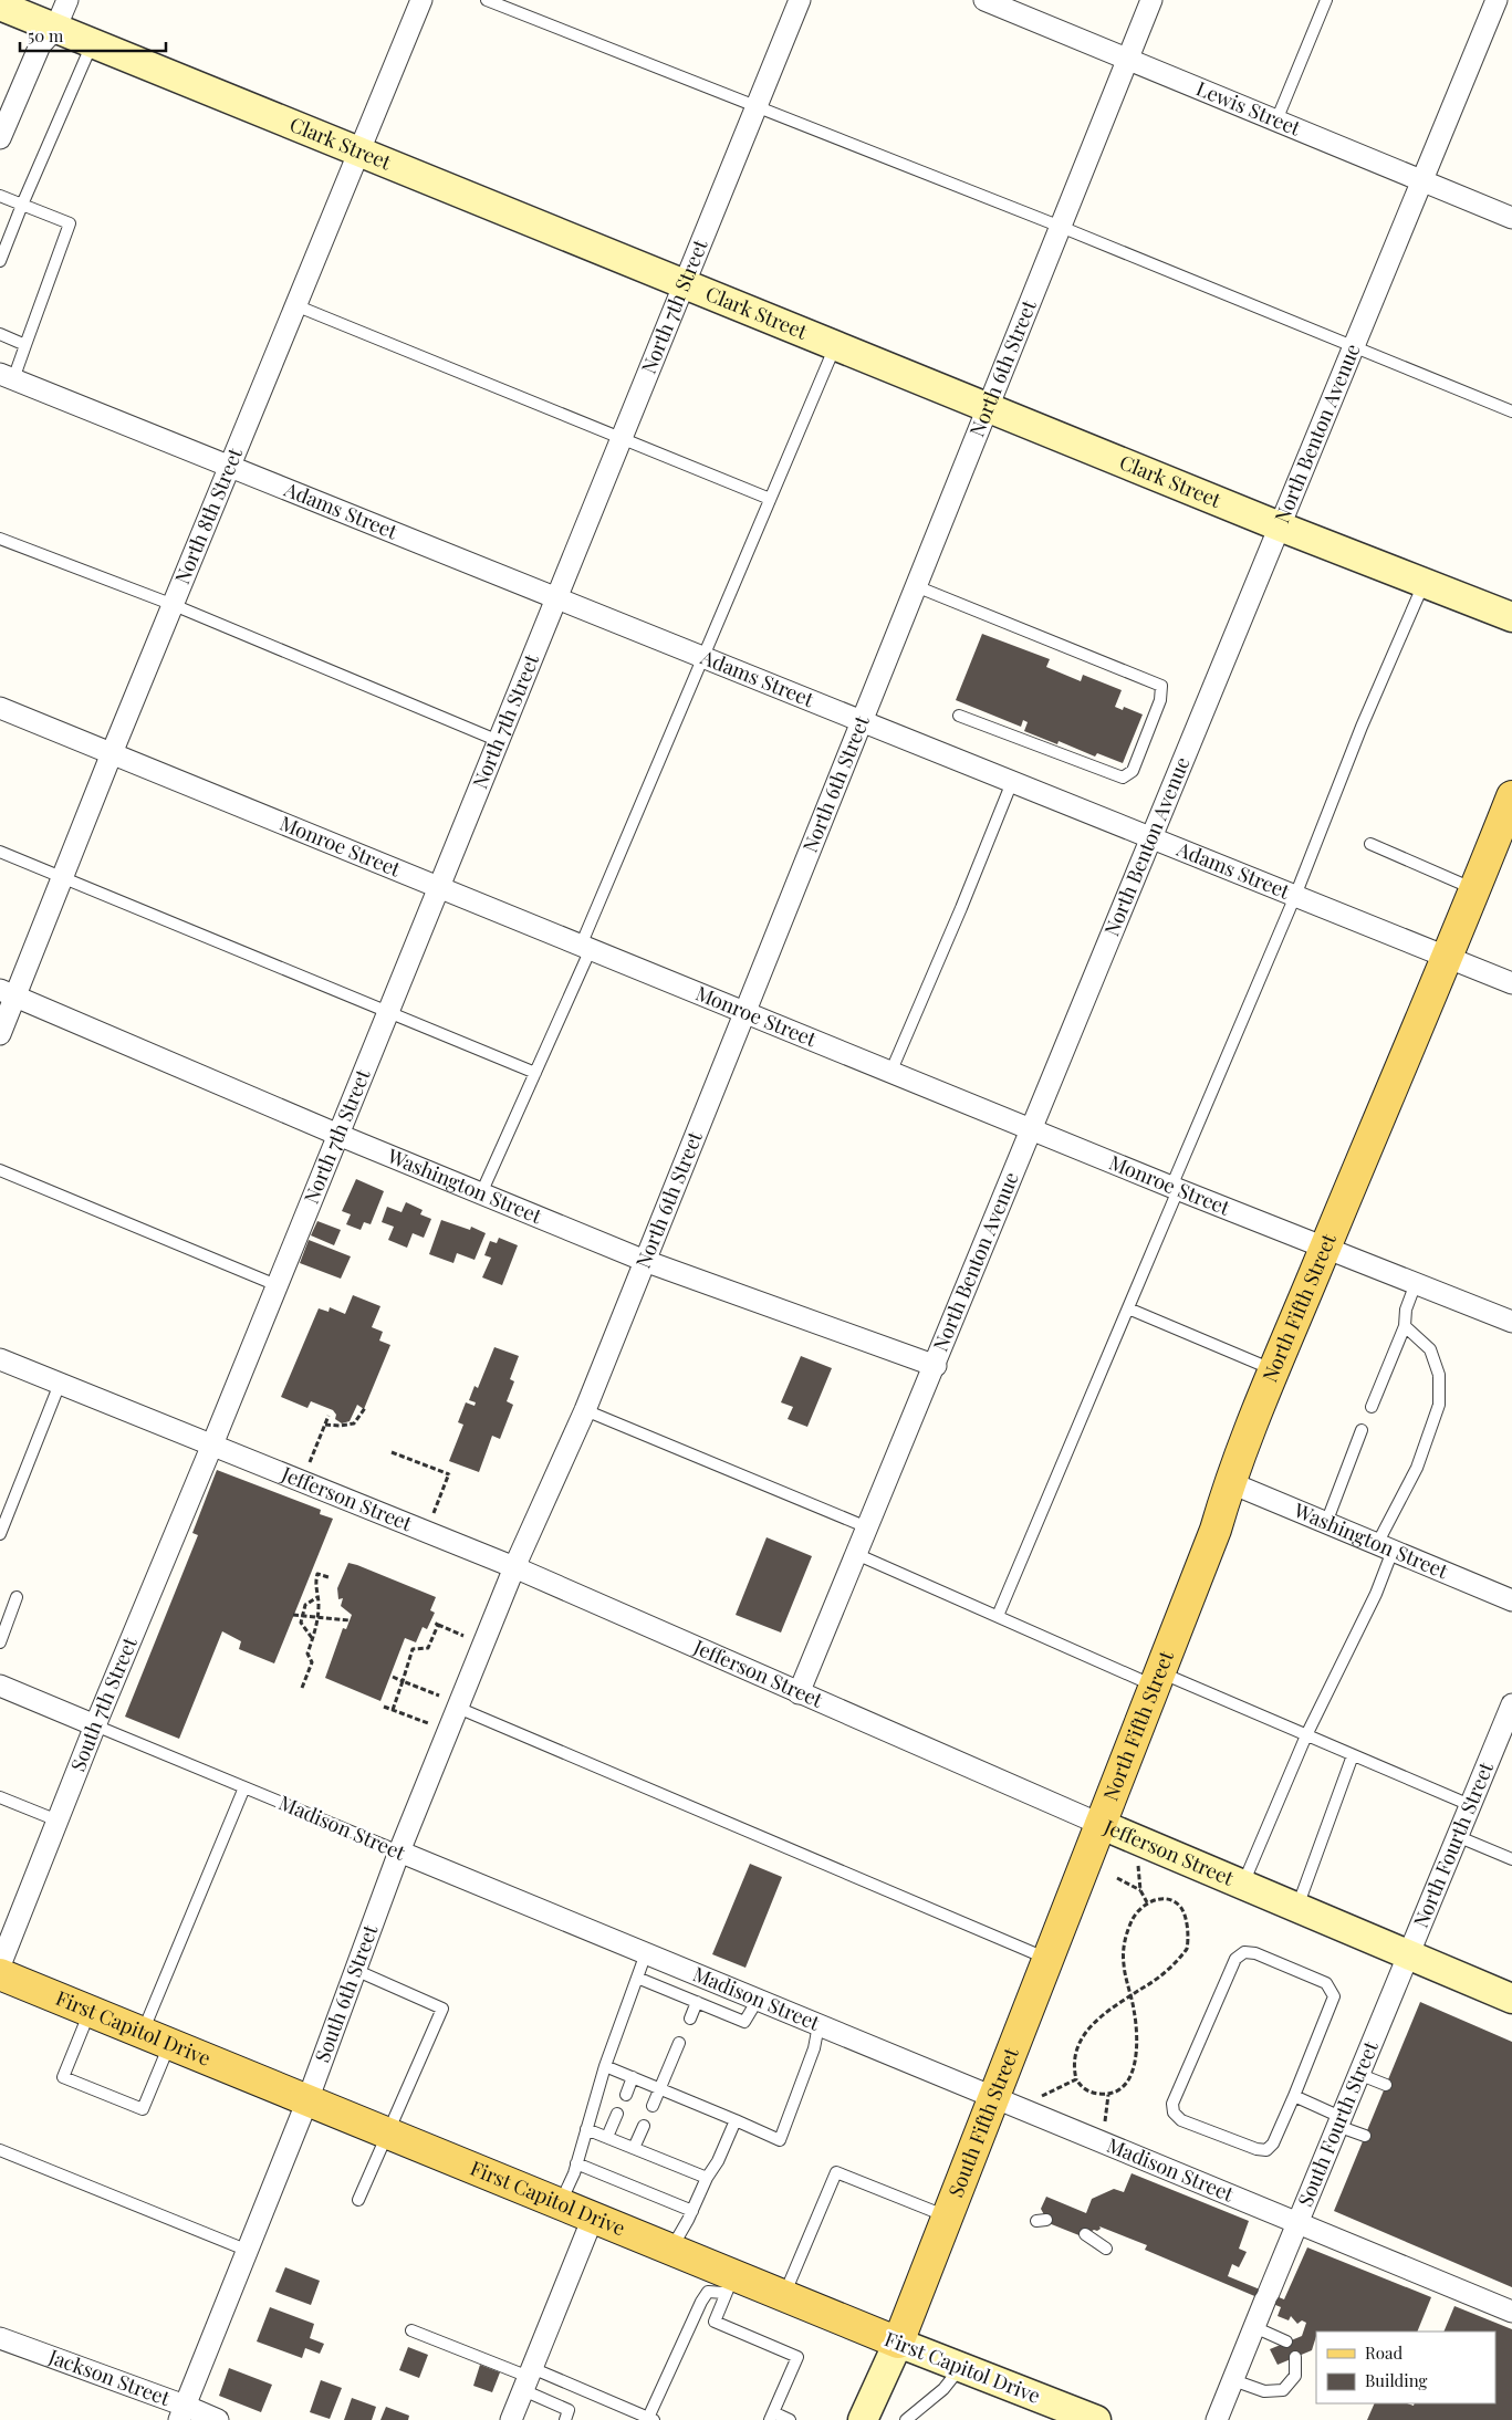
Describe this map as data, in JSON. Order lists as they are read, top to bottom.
{
  "streets": {
    "main road": [
      "Clark Street",
      "North Fifth Street",
      "Jefferson Street",
      "First Capitol Drive",
      "South Fifth Street"
    ],
    "street": [
      "Lewis Street",
      "North 7th Street",
      "North 6th Street",
      "North Benton Avenue",
      "Adams Street",
      "North 8th Street",
      "Monroe Street",
      "Washington Street",
      "South 7th Street",
      "Madison Street",
      "North Fourth Street",
      "South 6th Street",
      "South Fourth Street",
      "Jackson Street"
    ]
  },
  "crossings": [
    ["Lewis Street", "North 6th Street"],
    ["Lewis Street", "North Benton Avenue"],
    ["Clark Street", "North 7th Street"],
    ["Clark Street", "North 6th Street"],
    ["Clark Street", "North Benton Avenue"],
    ["Clark Street", "North 8th Street"],
    ["North 7th Street", "Adams Street"],
    ["North 7th Street", "Monroe Street"],
    ["North 7th Street", "Washington Street"],
    ["North 7th Street", "Jefferson Street"],
    ["North 7th Street", "South 7th Street"],
    ["North 6th Street", "Adams Street"],
    ["North 6th Street", "Monroe Street"],
    ["North 6th Street", "Washington Street"],
    ["North 6th Street", "Jefferson Street"],
    ["North 6th Street", "South 6th Street"],
    ["North Benton Avenue", "Adams Street"],
    ["North Benton Avenue", "Monroe Street"],
    ["North Benton Avenue", "Washington Street"],
    ["North Benton Avenue", "Jefferson Street"],
    ["Adams Street", "North 8th Street"],
    ["Adams Street", "North Fifth Street"],
    ["North 8th Street", "Monroe Street"],
    ["North 8th Street", "Washington Street"],
    ["Monroe Street", "North Fifth Street"],
    ["Washington Street", "North Fifth Street"],
    ["North Fifth Street", "Jefferson Street"],
    ["North Fifth Street", "South Fifth Street"],
    ["Jefferson Street", "South 7th Street"],
    ["Jefferson Street", "North Fourth Street"],
    ["Jefferson Street", "South 6th Street"],
    ["Jefferson Street", "South Fifth Street"],
    ["Jefferson Street", "South Fourth Street"],
    ["South 7th Street", "Madison Street"],
    ["Madison Street", "South 6th Street"],
    ["Madison Street", "South Fifth Street"],
    ["Madison Street", "South Fourth Street"],
    ["North Fourth Street", "South Fourth Street"],
    ["South 6th Street", "First Capitol Drive"],
    ["South 6th Street", "Jackson Street"],
    ["First Capitol Drive", "South Fifth Street"]
  ],
  "legend": ["Road", "Building"],
  "scale_bar": "50 m"
}
